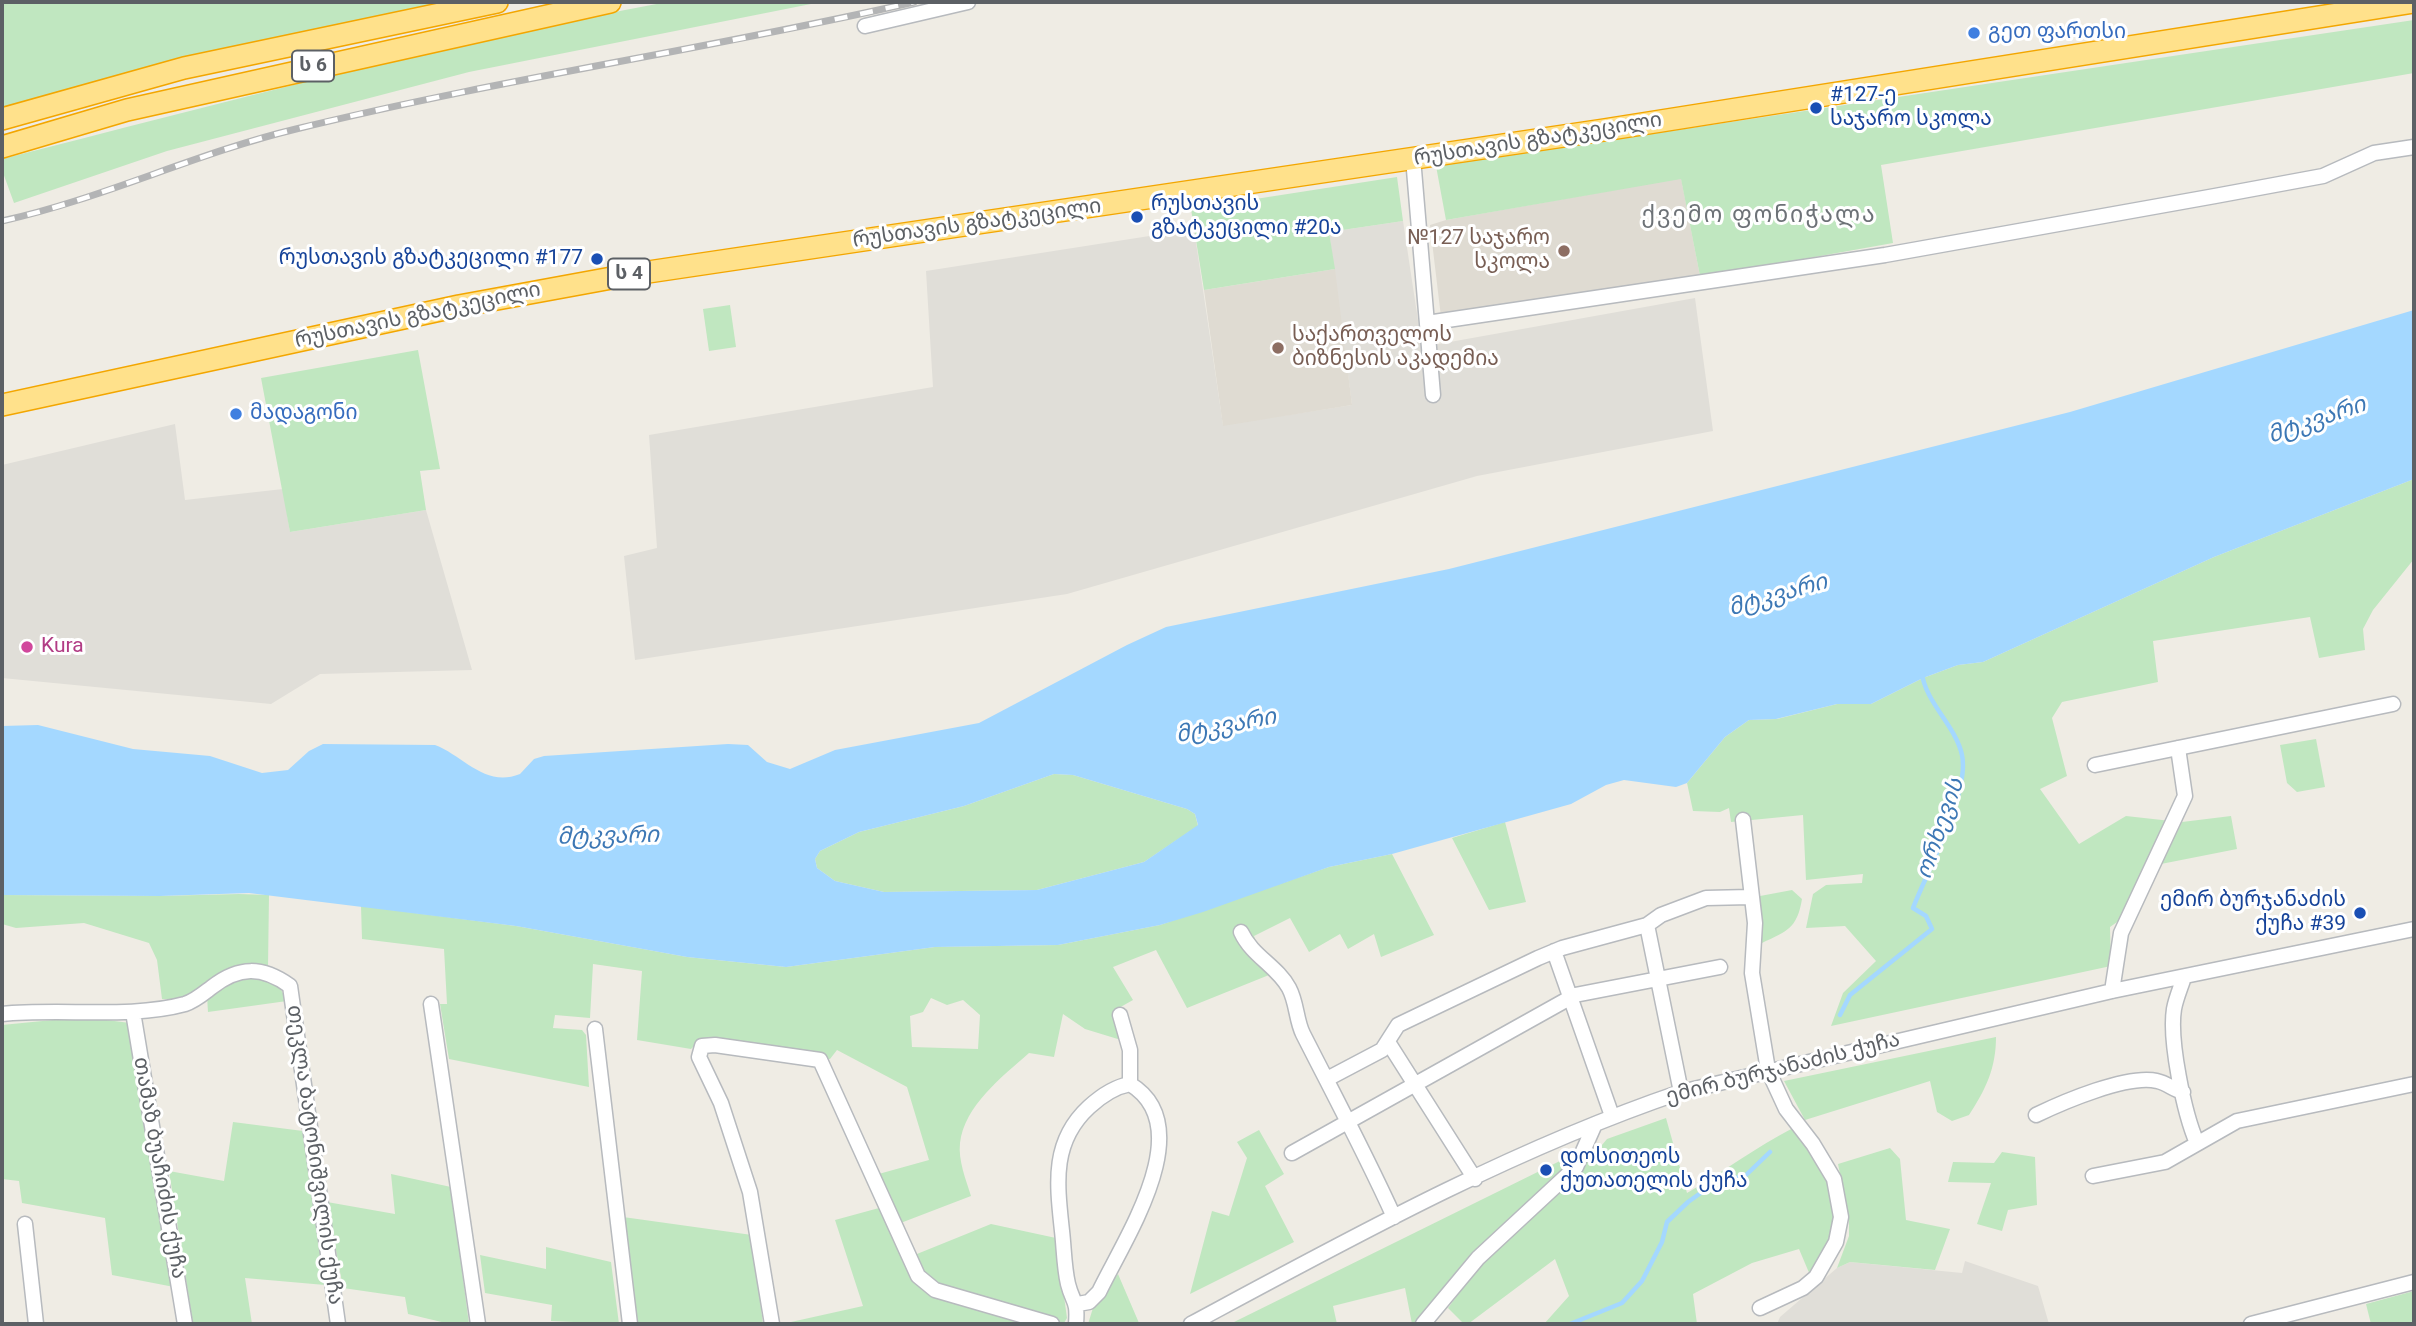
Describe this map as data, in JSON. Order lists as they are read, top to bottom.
{
  "streets": {
    "highway": ["ს 6", "რუსთავის გზატკეცილი", "ს 4"],
    "street": ["ემირ ბურჯანაძის ქუჩა", "თეკლა ბატონიშვილის ქუჩა", "თამაზ ბუაჩიძის ქუჩა"]
  },
  "crossings": [
    ["თეკლა ბატონიშვილის ქუჩა", "თამაზ ბუაჩიძის ქუჩა"]
  ],
  "districts": ["ქვემო ფონიჭალა"],
  "water": ["მტკვარი", "ორხევის"],
  "places": [
    "გეთ ფართსი",
    "#127-ე საჯარო სკოლა",
    "რუსთავის გზატკეცილი #20ა",
    "№127 საჯარო სკოლა",
    "რუსთავის გზატკეცილი #177",
    "საქართველოს ბიზნესის აკადემია",
    "მადაგონი",
    "Kura",
    "ემირ ბურჯანაძის ქუჩა #39",
    "დოსითეოს ქუთათელის ქუჩა"
  ]
}
